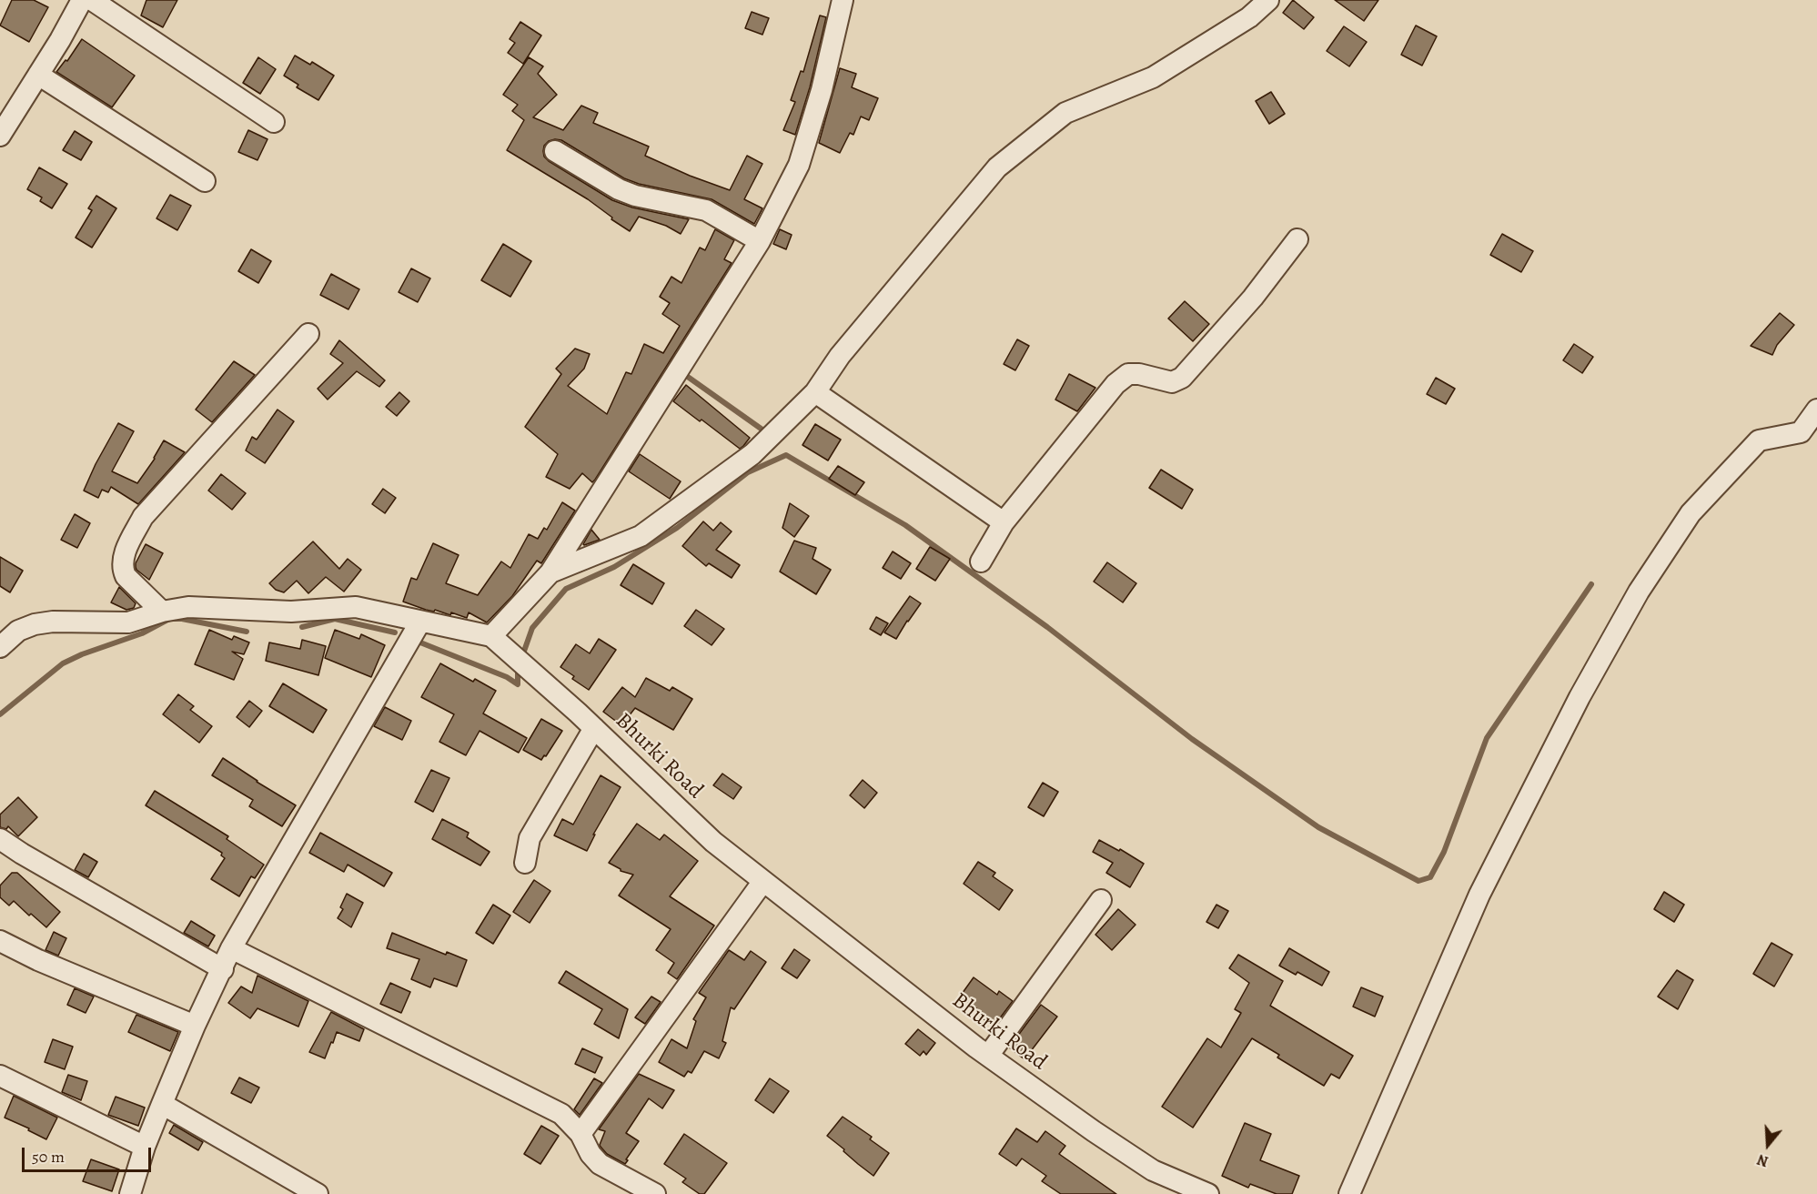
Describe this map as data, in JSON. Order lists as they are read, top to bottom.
{
  "streets": {
    "street": ["Bhurki Road"]
  },
  "scale_bar": "50 m",
  "north": "bottom"
}
